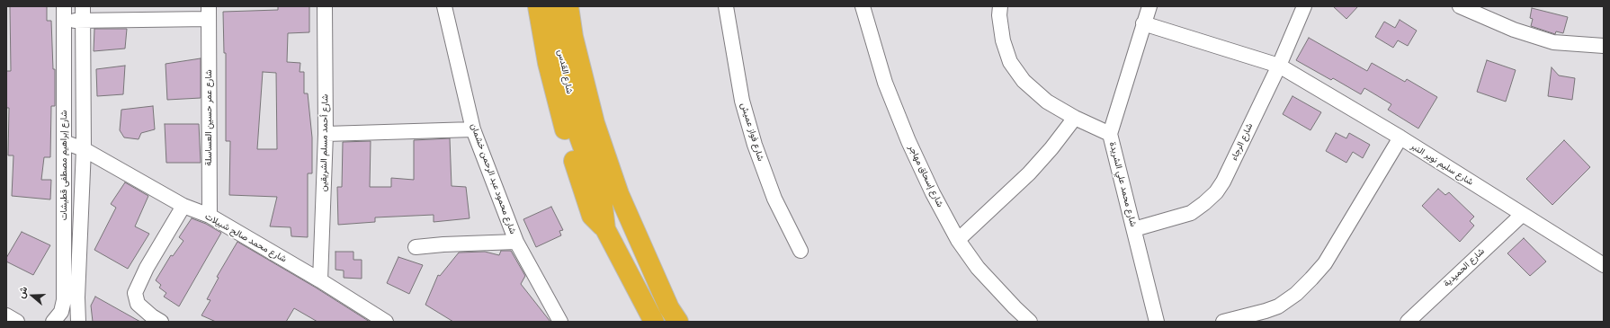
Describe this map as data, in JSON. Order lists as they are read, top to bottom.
{
  "streets": {
    "highway": ["شارع القدس"],
    "street": [
      "شارع عمر حسين العساسلة",
      "شارع فواز عميش",
      "شارع الرجاء",
      "شارع أحمد مسلم الشريقين",
      "شارع سليم نوير النبر",
      "شارع إبراهيم مصطفى قطيشات",
      "شارع إسحاق مهاجر",
      "شارع محمود عبد الرحمن خشمان",
      "شارع محمد علي الشريدة",
      "شارع محمد صالح شبيلات",
      "شارع الحميدية"
    ]
  },
  "crossings": [
    ["شارع عمر حسين العساسلة", "شارع إبراهيم مصطفى قطيشات"],
    ["شارع عمر حسين العساسلة", "شارع محمد صالح شبيلات"],
    ["شارع الرجاء", "شارع سليم نوير النبر"],
    ["شارع الرجاء", "شارع محمد علي الشريدة"],
    ["شارع أحمد مسلم الشريقين", "شارع محمد صالح شبيلات"],
    ["شارع سليم نوير النبر", "شارع محمد علي الشريدة"],
    ["شارع سليم نوير النبر", "شارع الحميدية"],
    ["شارع إبراهيم مصطفى قطيشات", "شارع محمد صالح شبيلات"]
  ],
  "north": "left"
}
